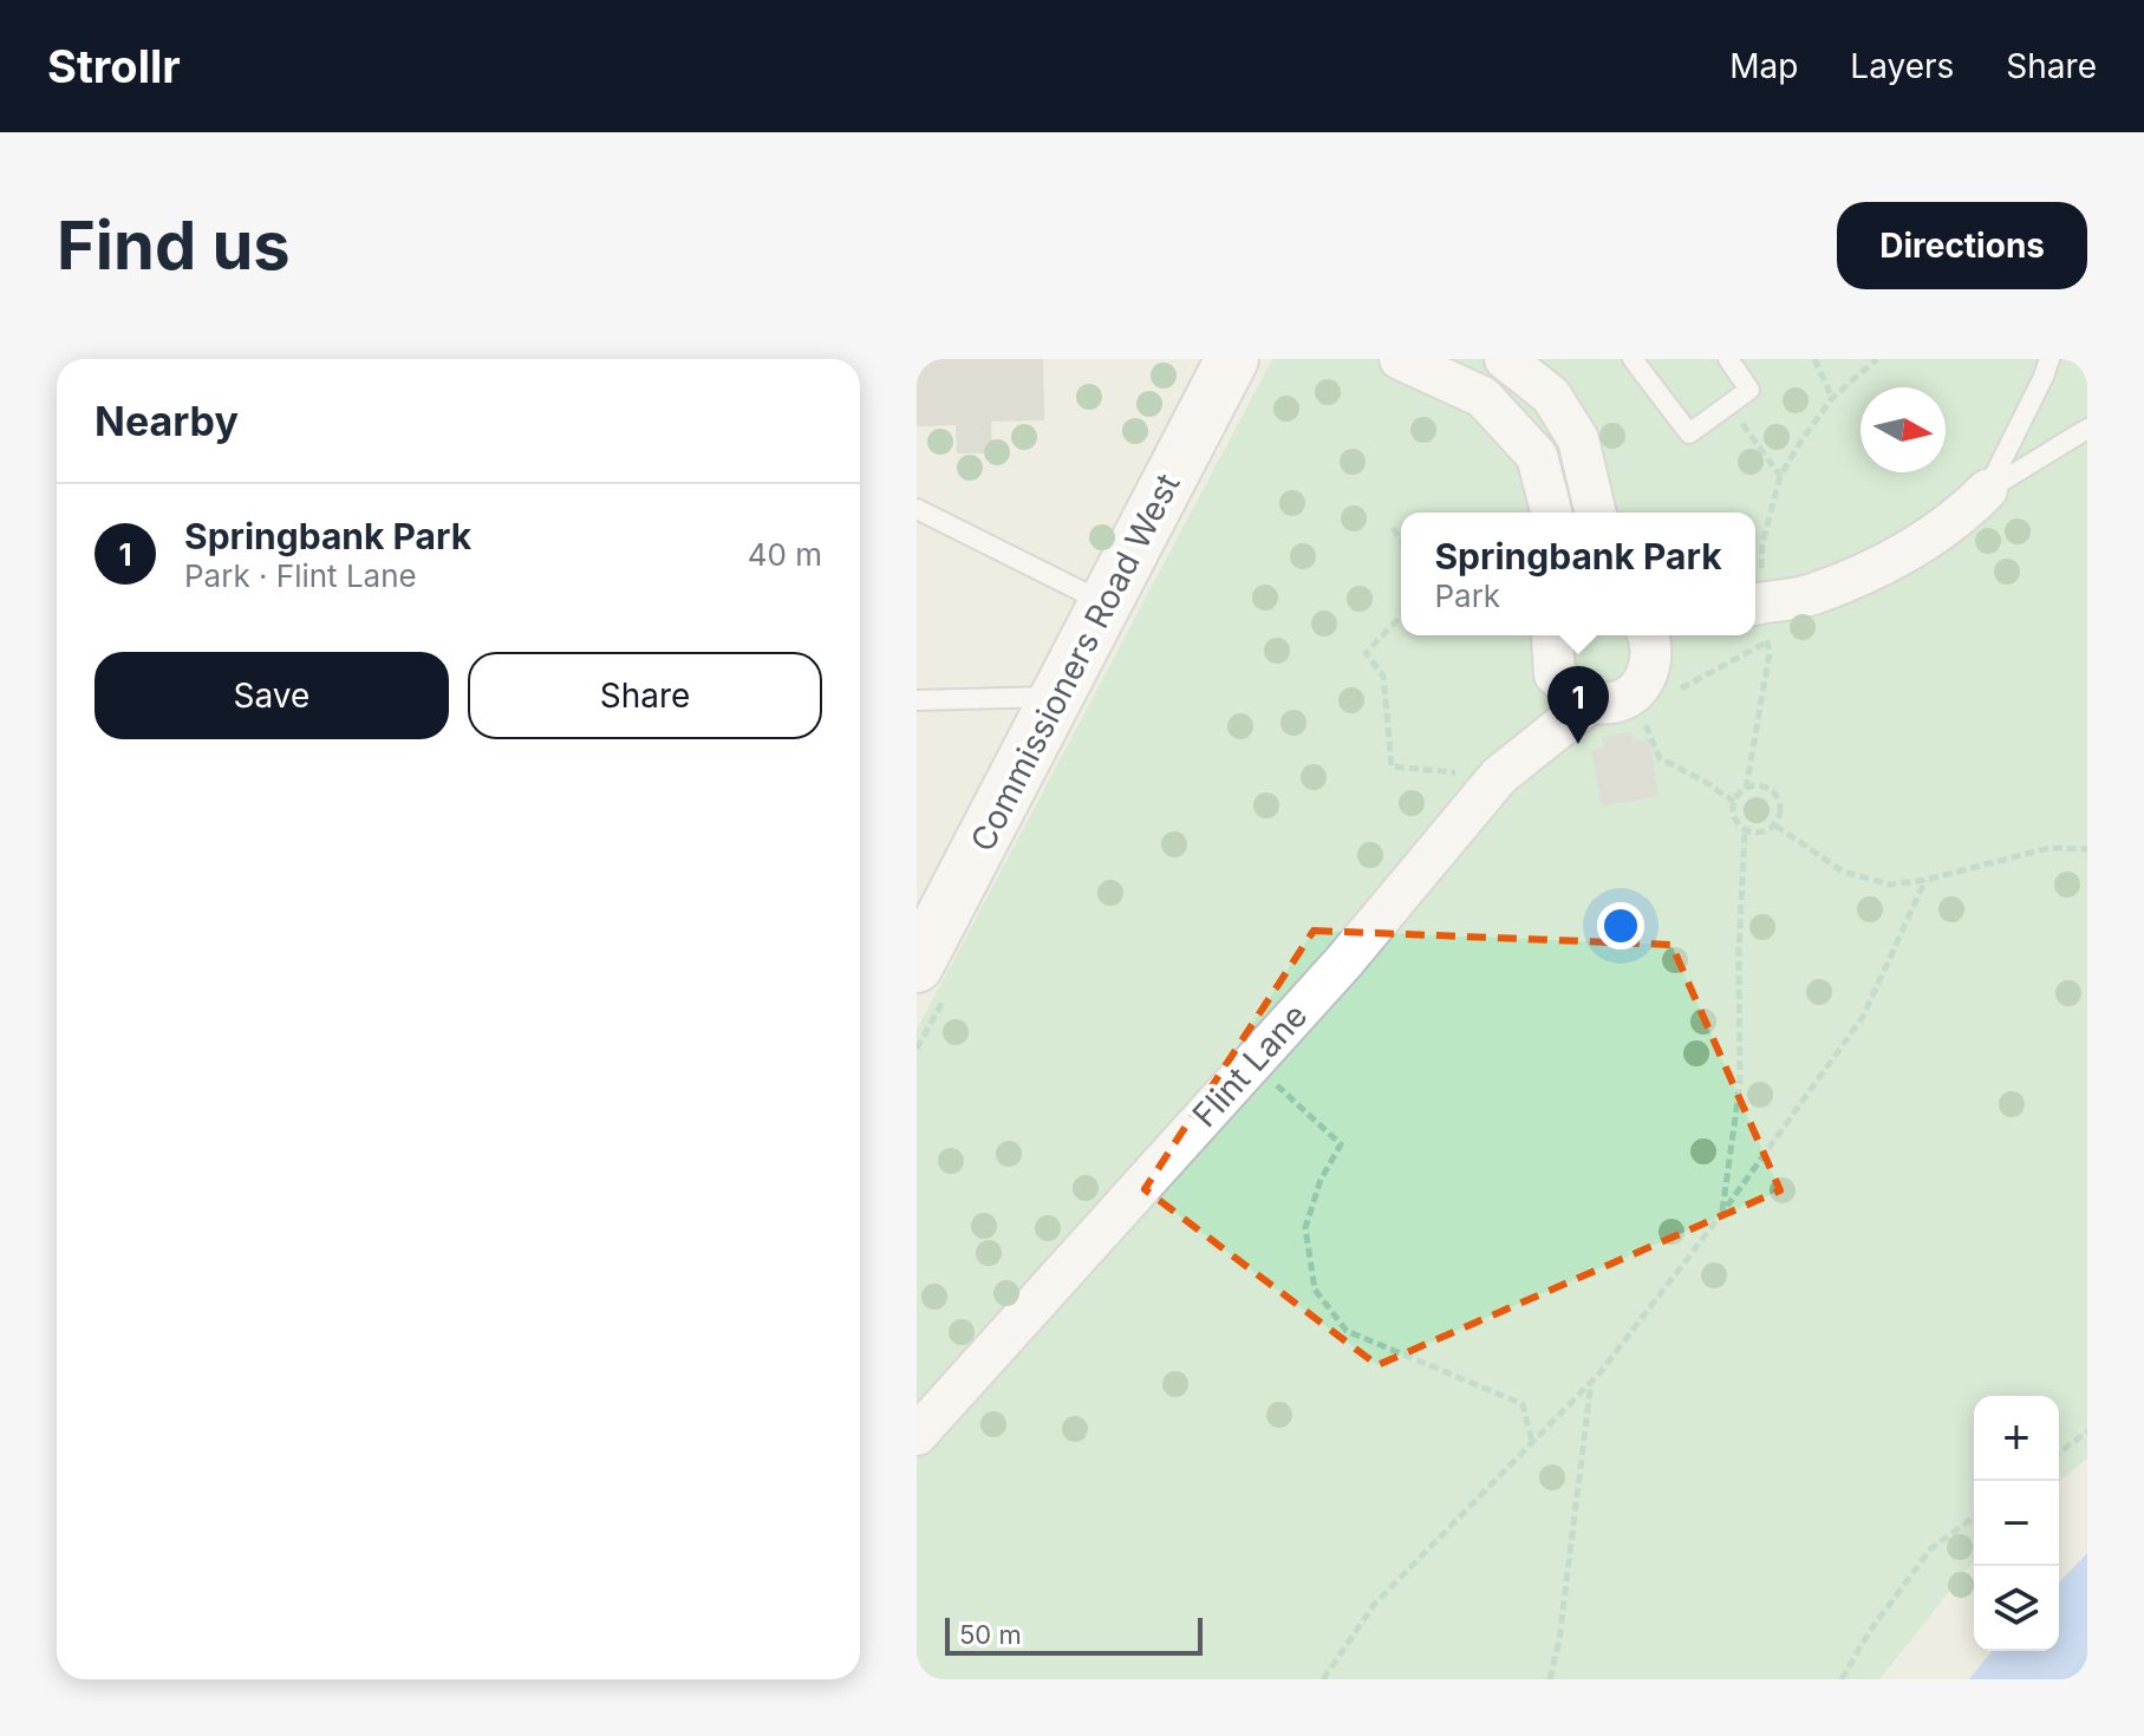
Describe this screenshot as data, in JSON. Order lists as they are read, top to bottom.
{
  "streets": {
    "main road": ["Commissioners Road West"],
    "street": ["Flint Lane"]
  },
  "scale_bar": "50 m",
  "north": "right",
  "page": {
    "header": "Strollr",
    "nav": ["Map", "Layers", "Share"],
    "buttons": [
      "Directions",
      ["Save", "Share"]
    ],
    "title": "Find us",
    "heading": "Nearby",
    "list": [
      {
        "mark": "1",
        "name": "Springbank Park",
        "note": "Park · Flint Lane",
        "value": "40 m"
      }
    ],
    "popup": ["Springbank Park", "Park"],
    "pins": "1",
    "map_buttons": ["+", "−"],
    "scale": "50 m"
  }
}
